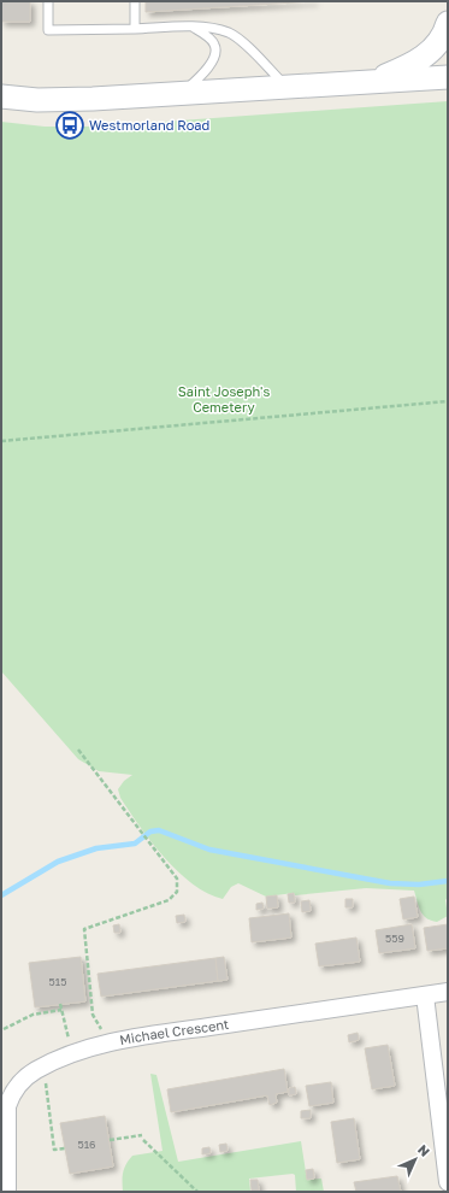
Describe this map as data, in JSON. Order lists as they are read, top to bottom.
{
  "streets": {
    "street": ["Michael Crescent"]
  },
  "parks": ["Saint Joseph's Cemetery"],
  "places": {
    "bus stop": ["Westmorland Road"]
  },
  "house_numbers": ["559", "515", "516"],
  "north": "top right"
}
